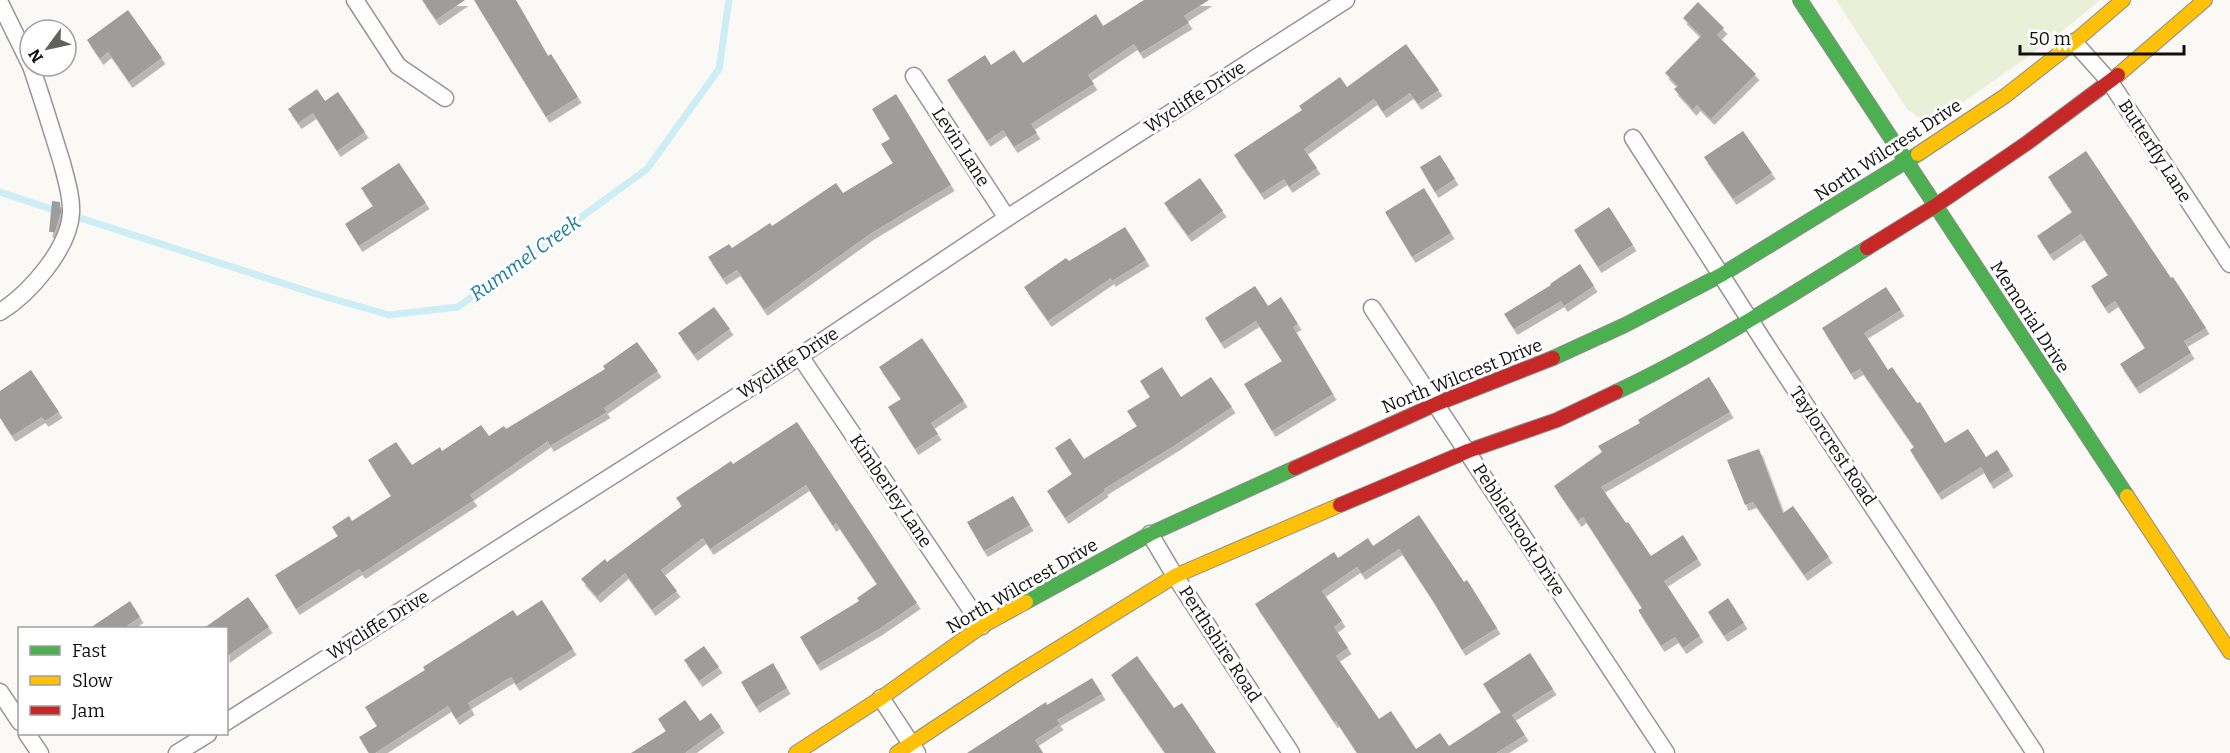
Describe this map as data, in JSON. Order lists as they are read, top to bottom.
{
  "streets": {
    "main road": ["North Wilcrest Drive", "Memorial Drive"],
    "street": [
      "Wycliffe Drive",
      "Levin Lane",
      "Butterfly Lane",
      "Taylorcrest Road",
      "Kimberley Lane",
      "Pebblebrook Drive",
      "Perthshire Road"
    ]
  },
  "crossings": [
    ["Wycliffe Drive", "Levin Lane"],
    ["Wycliffe Drive", "Kimberley Lane"],
    ["North Wilcrest Drive", "Butterfly Lane"],
    ["North Wilcrest Drive", "Memorial Drive"],
    ["North Wilcrest Drive", "Taylorcrest Road"],
    ["North Wilcrest Drive", "Kimberley Lane"],
    ["North Wilcrest Drive", "Pebblebrook Drive"],
    ["North Wilcrest Drive", "Perthshire Road"]
  ],
  "water": ["Rummel Creek"],
  "legend": ["Fast", "Slow", "Jam"],
  "scale_bar": "50 m",
  "north": "bottom left"
}
